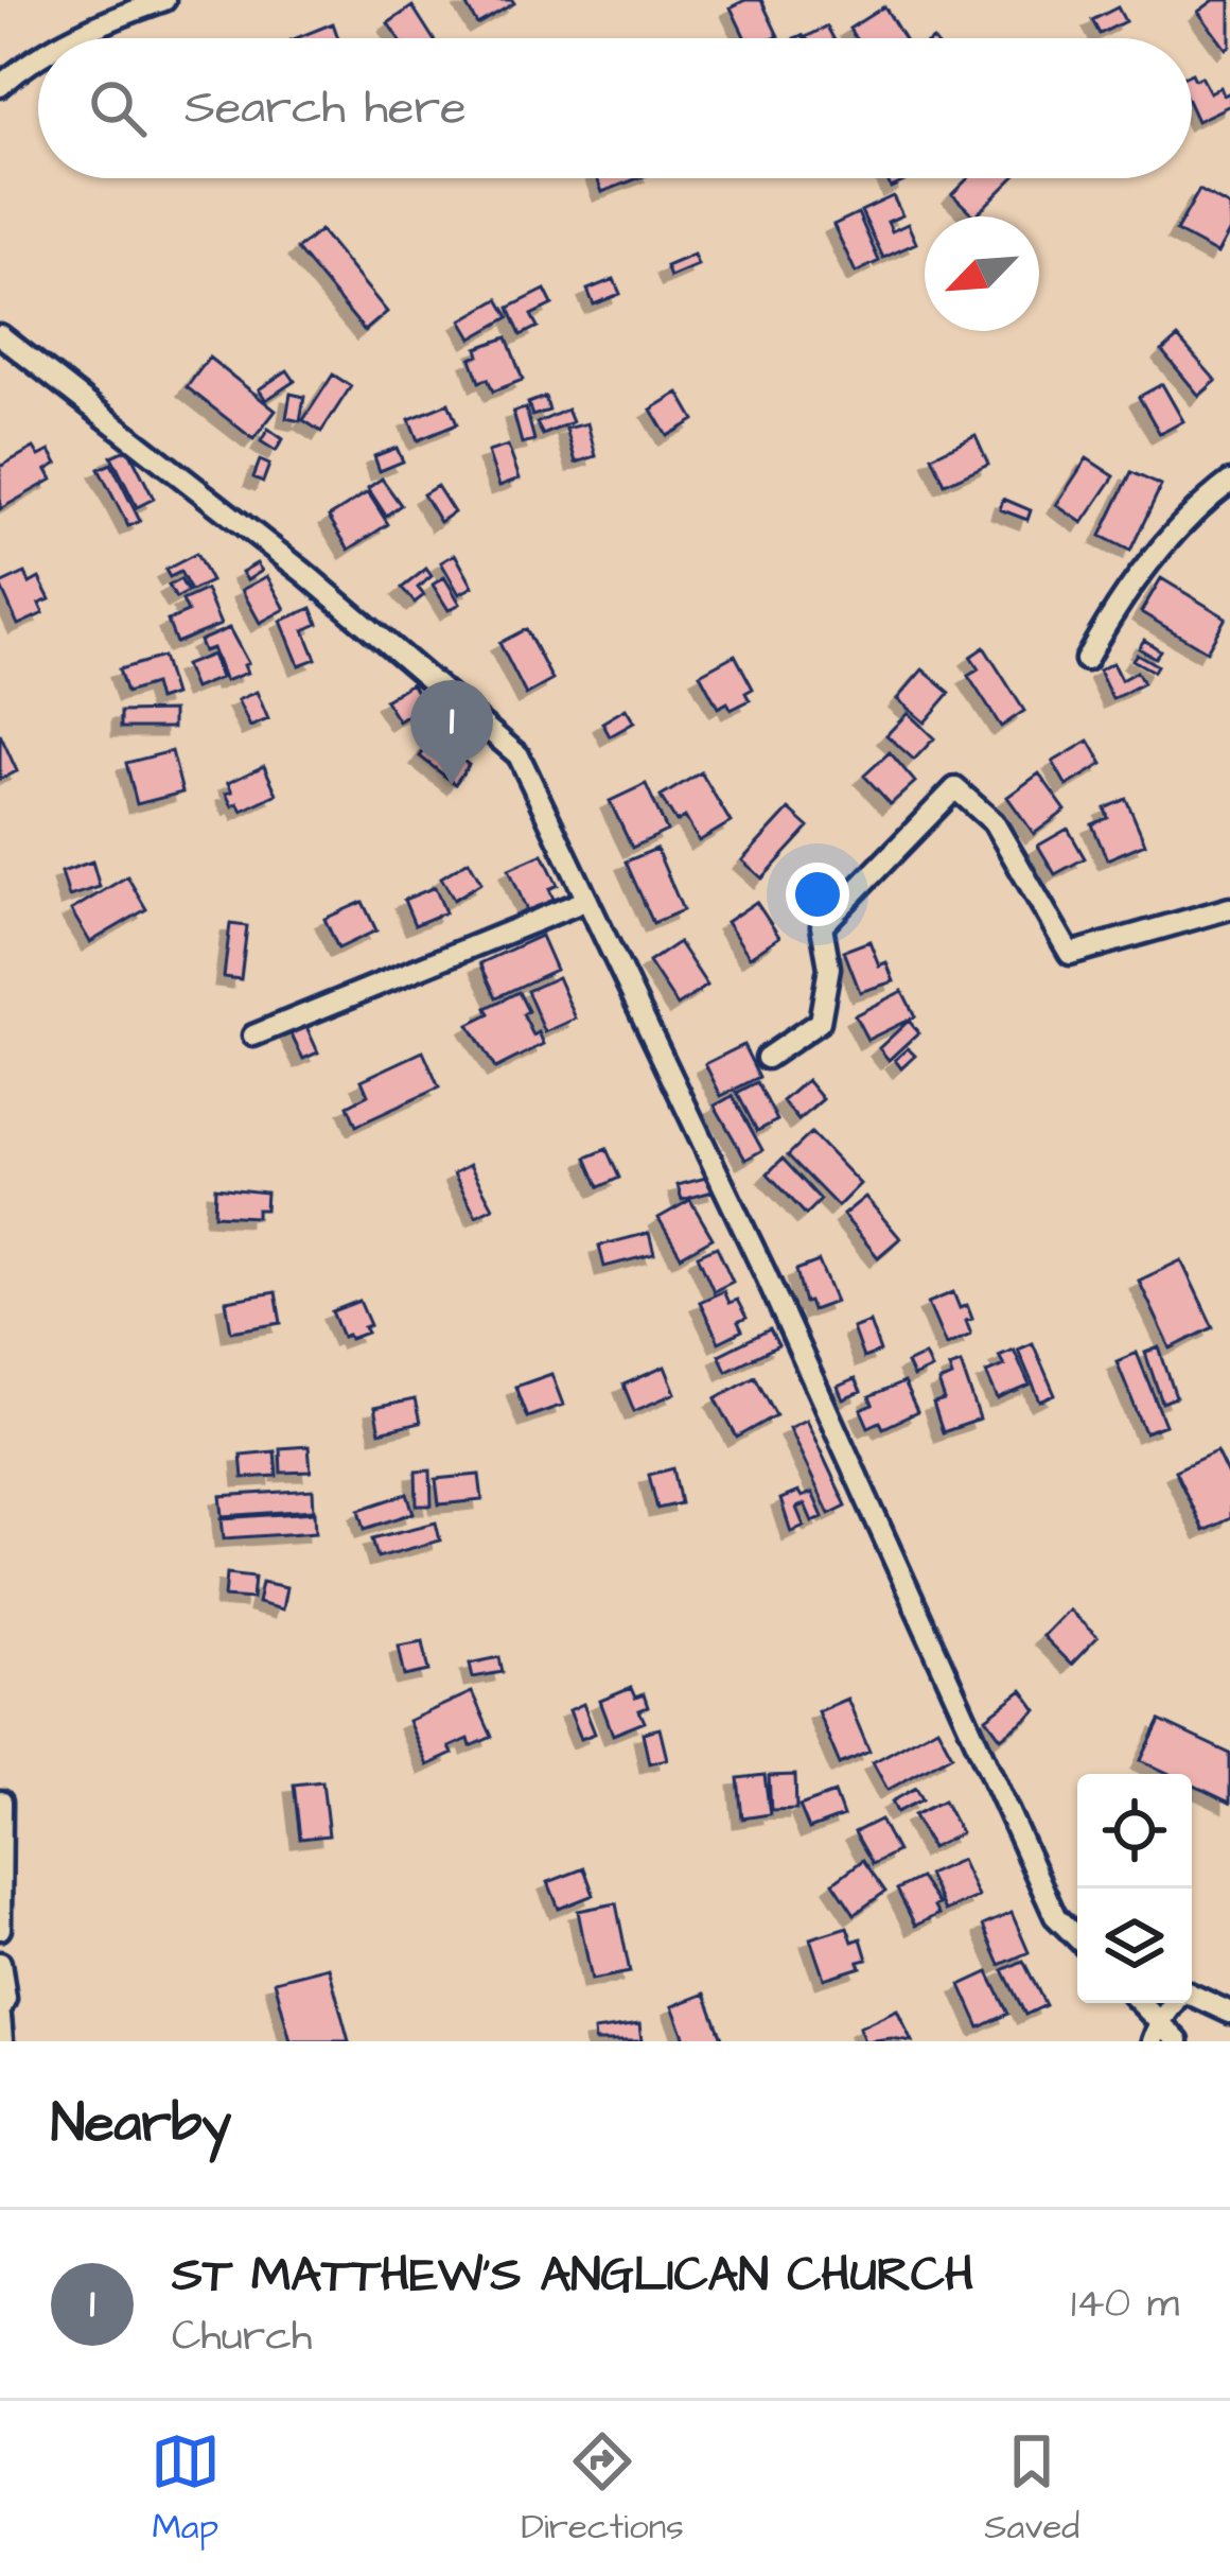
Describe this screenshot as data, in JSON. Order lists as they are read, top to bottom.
{
  "north": "bottom left",
  "page": {
    "search": "Search here",
    "pins": "1",
    "heading": "Nearby",
    "list": [
      {
        "mark": "1",
        "name": "ST MATTHEW'S ANGLICAN CHURCH",
        "note": "Church",
        "value": "140 m"
      }
    ],
    "nav": ["Map", "Directions", "Saved"]
  }
}
